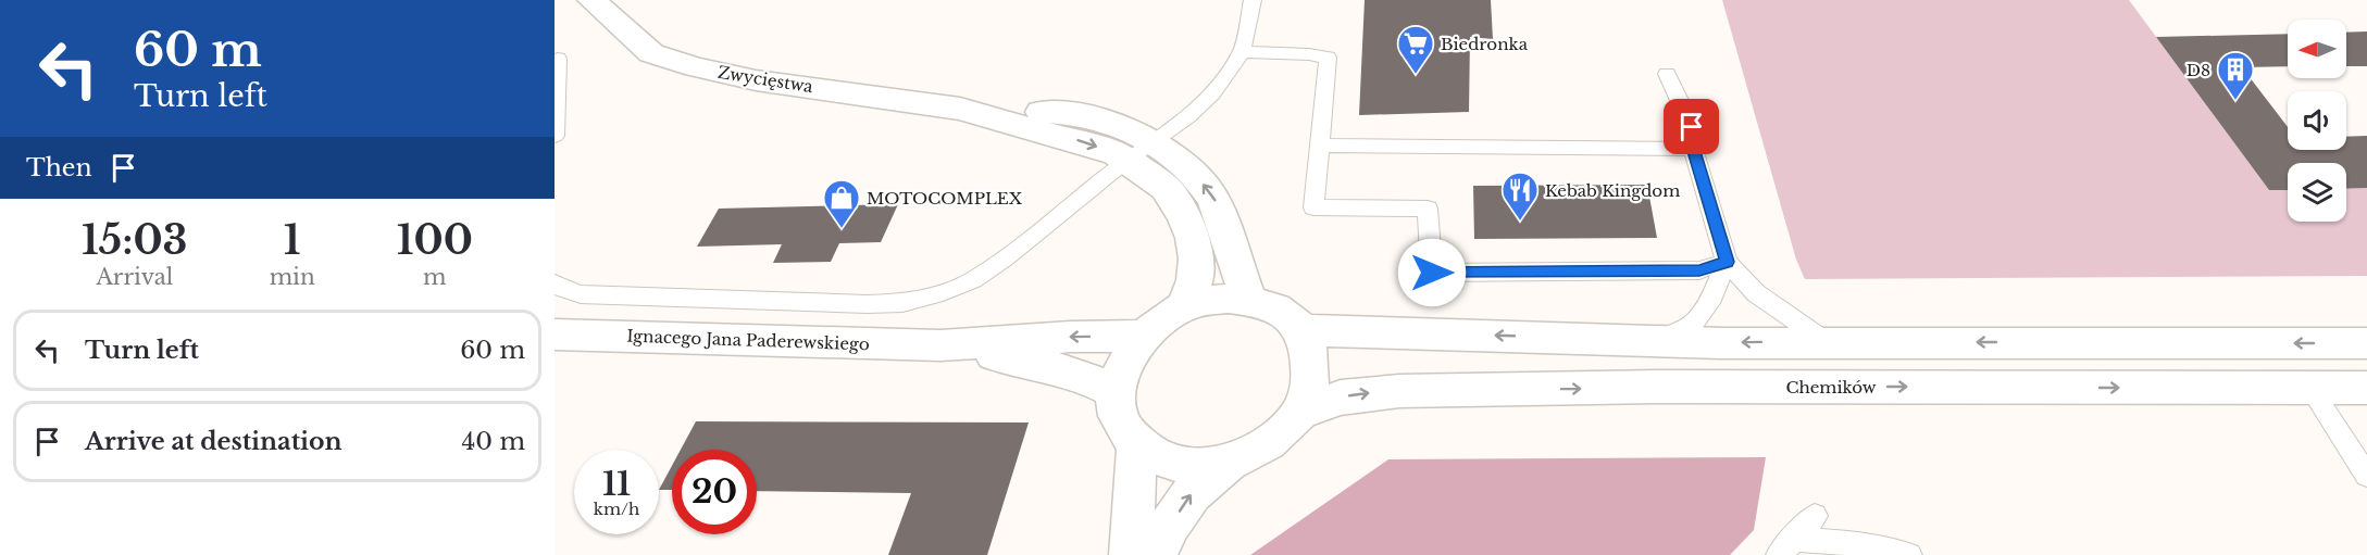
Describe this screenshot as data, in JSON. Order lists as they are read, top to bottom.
{
  "streets": {
    "main road": ["Zwycięstwa", "Ignacego Jana Paderewskiego", "Chemików"]
  },
  "crossings": [
    ["Zwycięstwa", "Ignacego Jana Paderewskiego"],
    ["Zwycięstwa", "Chemików"],
    ["Ignacego Jana Paderewskiego", "Chemików"]
  ],
  "places": {
    "supermarket": ["Biedronka"],
    "building": ["D8"],
    "restaurant": ["Kebab Kingdom"],
    "shop": ["MOTOCOMPLEX"]
  },
  "north": "left",
  "page": {
    "turn": ["60 m", "Turn left"],
    "then": "Then",
    "eta": [
      "15:03",
      "Arrival",
      "1",
      "min",
      "100",
      "m"
    ],
    "list": [
      {
        "name": "Turn left",
        "value": "60 m"
      },
      {
        "name": "Arrive at destination",
        "value": "40 m"
      }
    ],
    "speed": "11 km/h",
    "limit": "20"
  }
}
